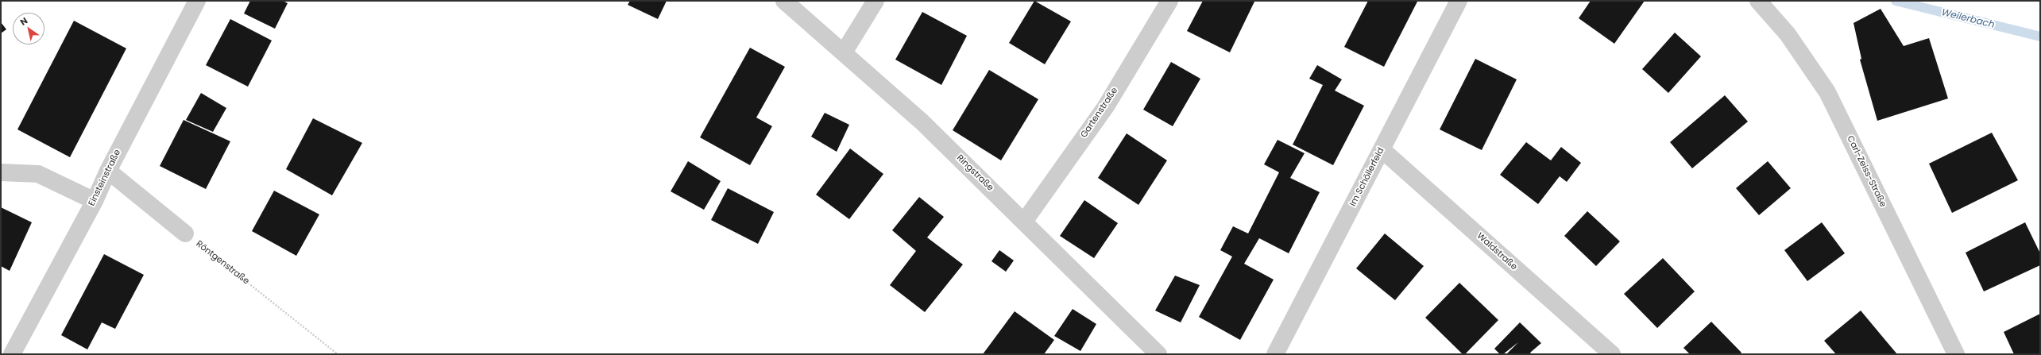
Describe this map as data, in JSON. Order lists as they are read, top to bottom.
{
  "streets": {
    "street": [
      "Gartenstraße",
      "Carl-Zeiss-Straße",
      "Ringstraße",
      "Im Schöllerfeld",
      "Einsteinstraße",
      "Waldstraße"
    ],
    "path": ["Röntgenstraße"]
  },
  "crossings": [
    ["Gartenstraße", "Ringstraße"],
    ["Im Schöllerfeld", "Waldstraße"]
  ],
  "water": ["Weilerbach"],
  "north": "top left"
}
